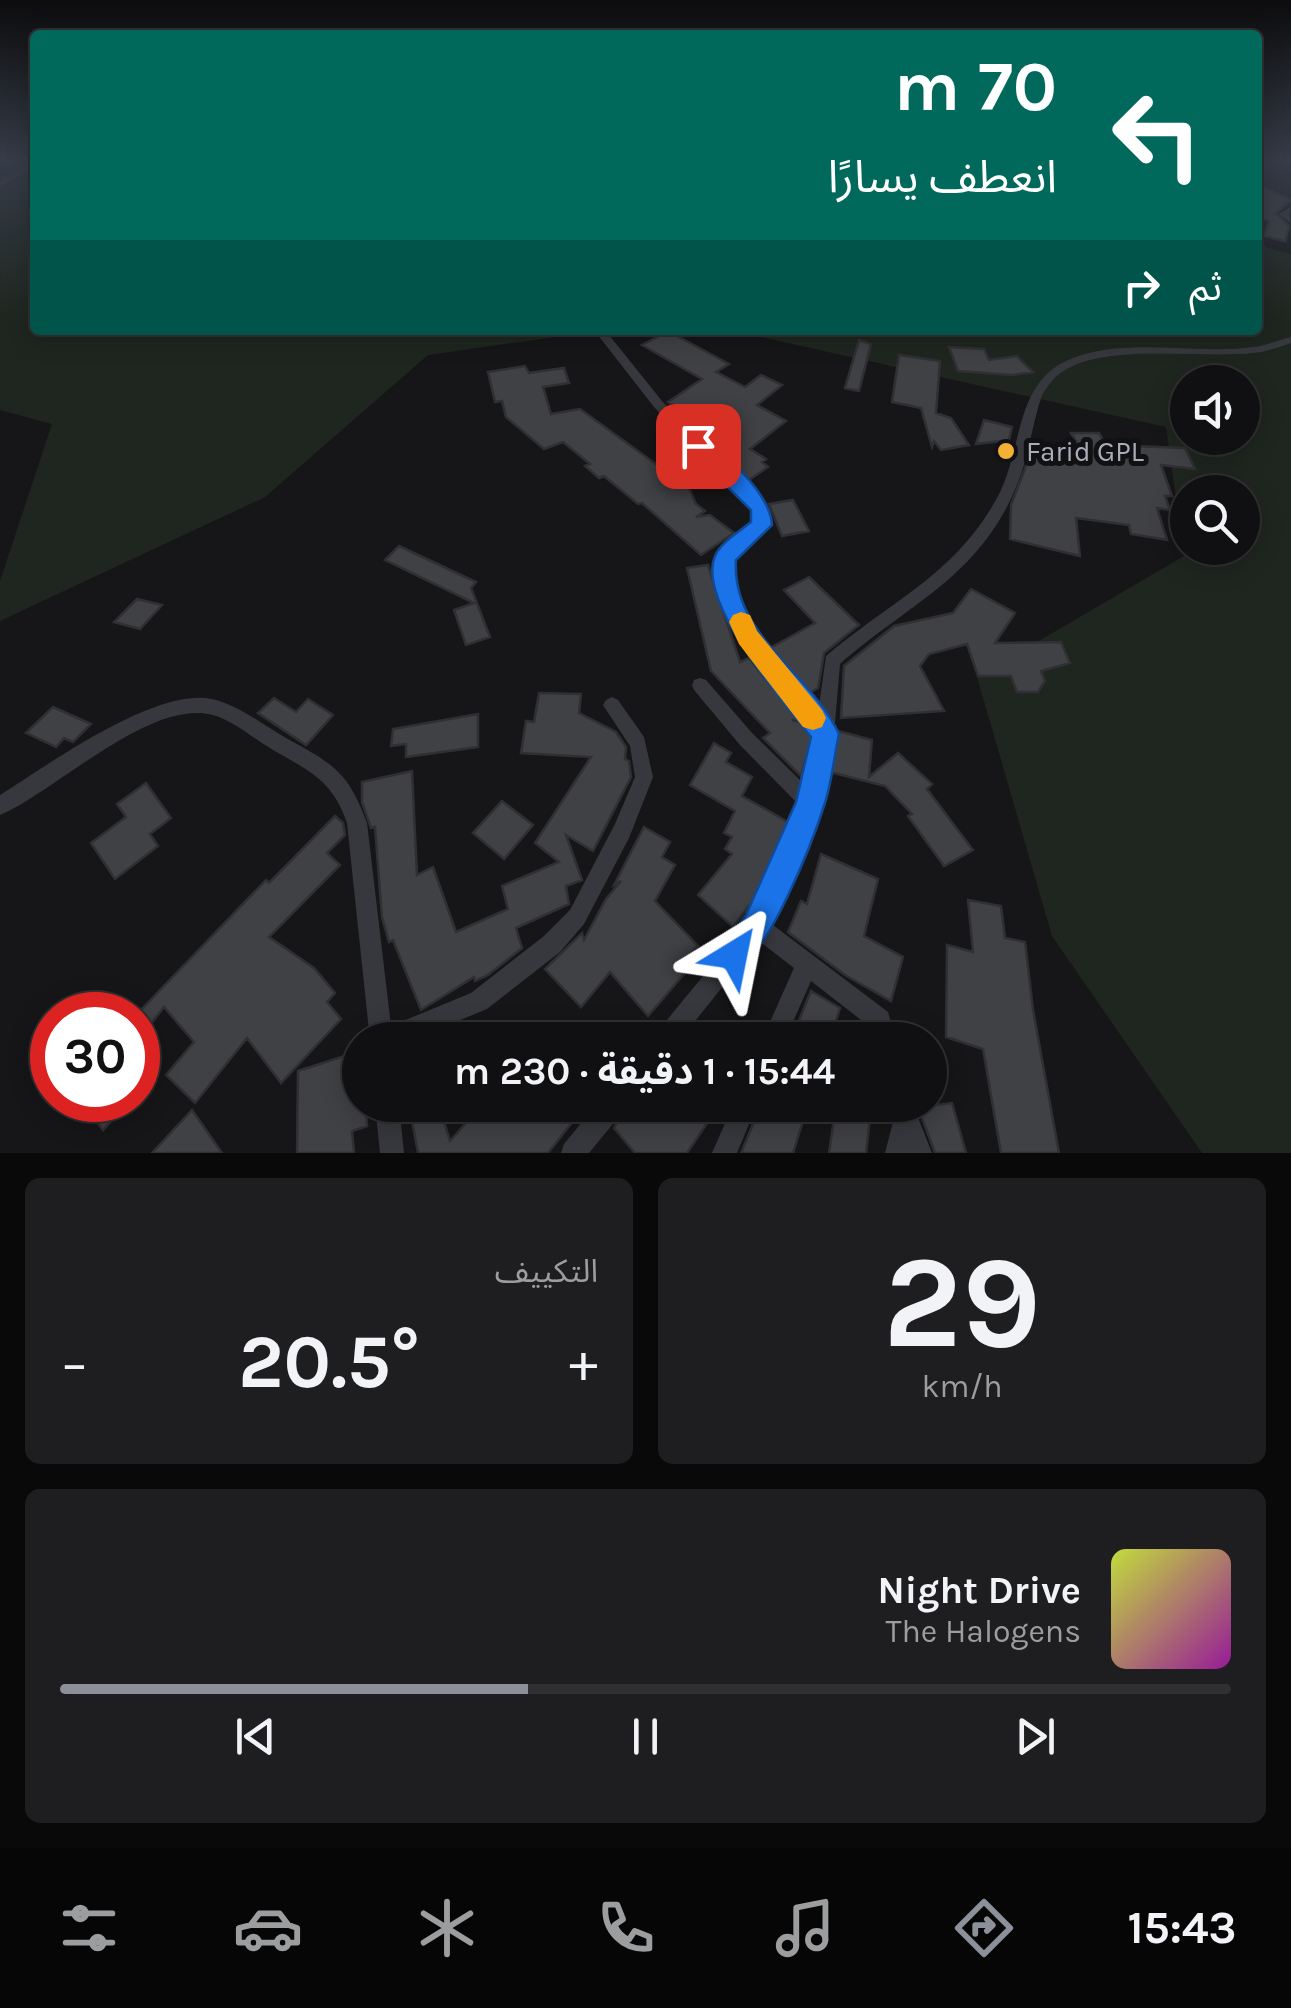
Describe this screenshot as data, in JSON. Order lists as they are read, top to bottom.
{
  "places": ["Farid GPL"],
  "page": {
    "turn": ["70 m", "انعطف يسارًا"],
    "then": "ثم",
    "limit": "30",
    "trip": "15:44 · 1 دقيقة · 230 m",
    "tile": [
      ["29", "km/h"],
      "التكييف"
    ],
    "heat": ["−", "20.5°", "+"],
    "song": ["Night Drive", "The Halogens"],
    "tabs": "15:43"
  }
}
